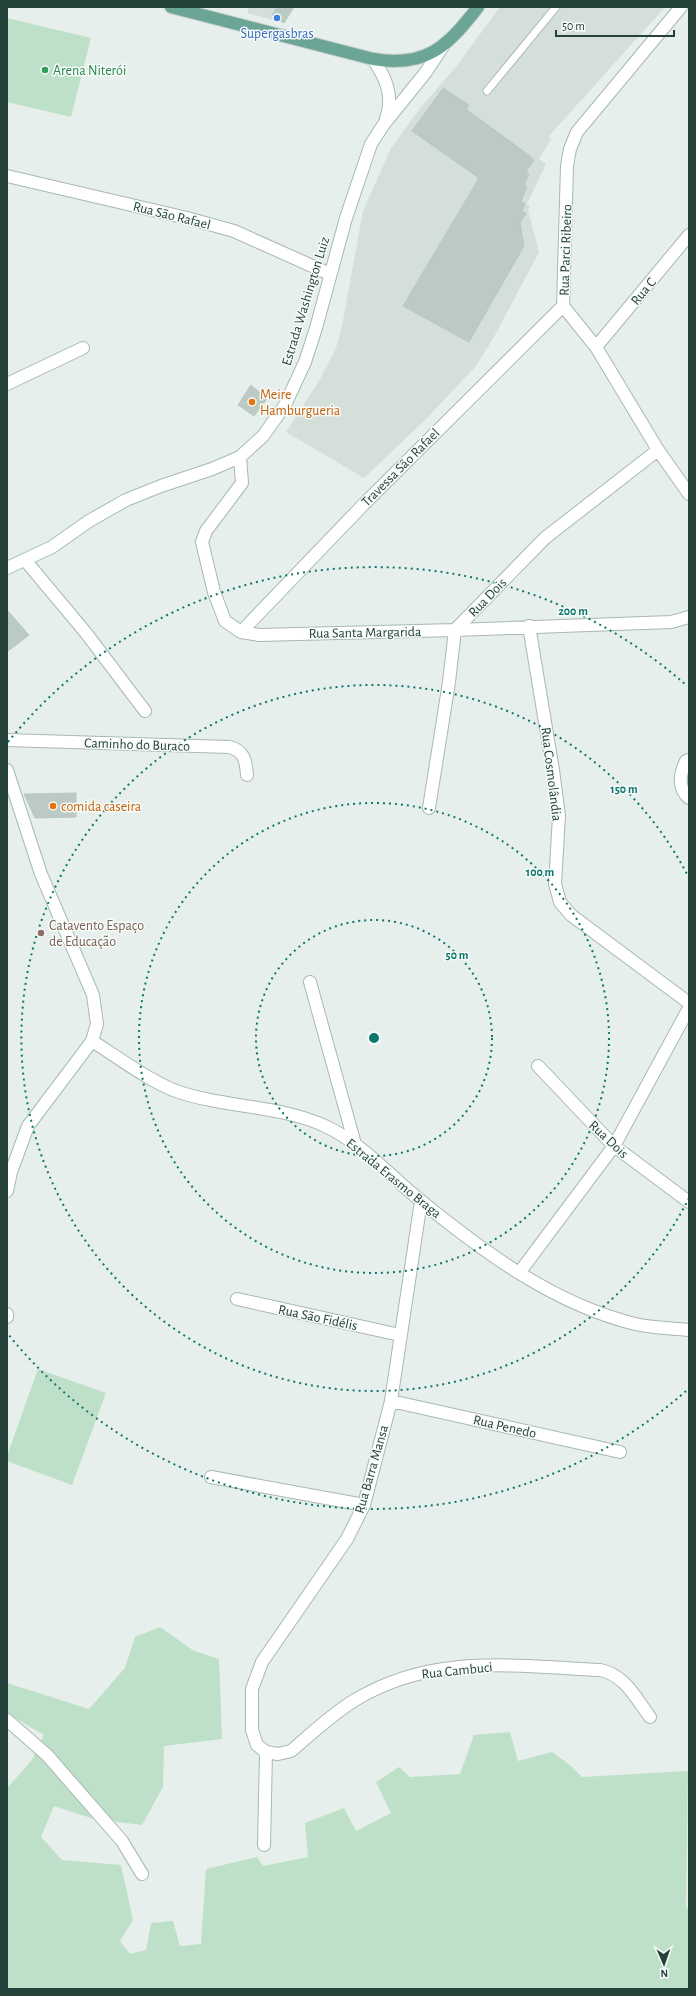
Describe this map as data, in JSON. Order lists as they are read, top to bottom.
{
  "streets": {
    "main road": ["Estrada Washington Luiz"],
    "street": [
      "Rua São Rafael",
      "Rua Parci Ribeiro",
      "Rua C",
      "Travessa São Rafael",
      "Rua Dois",
      "Rua Santa Margarida",
      "Caminho do Buraco",
      "Rua Cosmolândia",
      "Estrada Erasmo Braga",
      "Rua São Fidélis",
      "Rua Penedo",
      "Rua Barra Mansa",
      "Rua Cambuci"
    ]
  },
  "crossings": [
    ["Rua São Rafael", "Estrada Washington Luiz"],
    ["Rua Parci Ribeiro", "Rua C"],
    ["Rua Parci Ribeiro", "Travessa São Rafael"],
    ["Rua Parci Ribeiro", "Rua Dois"],
    ["Estrada Washington Luiz", "Rua Santa Margarida"],
    ["Travessa São Rafael", "Rua Santa Margarida"],
    ["Rua Dois", "Rua Santa Margarida"],
    ["Rua Santa Margarida", "Rua Cosmolândia"],
    ["Estrada Erasmo Braga", "Rua Barra Mansa"],
    ["Rua São Fidélis", "Rua Barra Mansa"],
    ["Rua Penedo", "Rua Barra Mansa"],
    ["Rua Barra Mansa", "Rua Cambuci"]
  ],
  "places": [
    "Supergasbras",
    "Arena Niterói",
    "Meire Hamburgueria",
    "comida caseira",
    "Catavento Espaço de Educação"
  ],
  "scale_bar": "50 m",
  "north": "bottom",
  "rings": [
    "200 m",
    "150 m",
    "100 m",
    "50 m"
  ]
}
